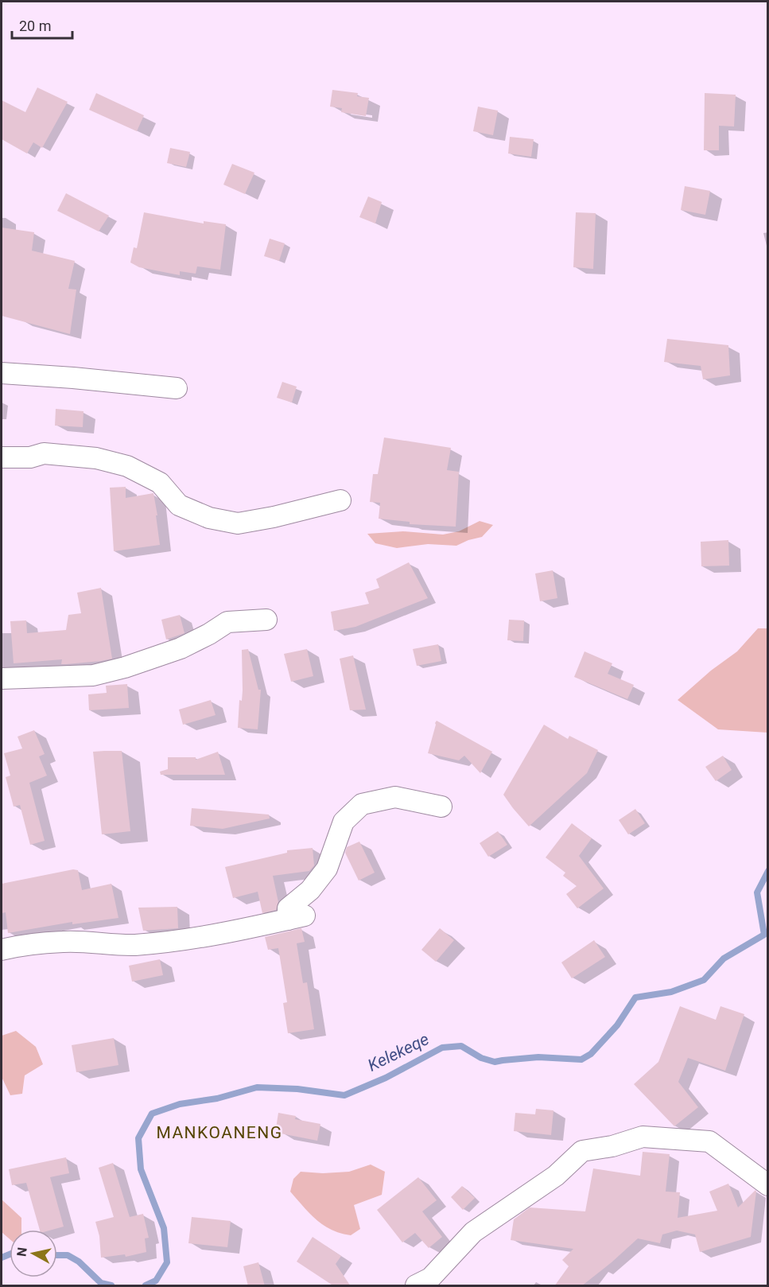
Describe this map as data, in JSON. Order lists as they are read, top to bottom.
{
  "districts": ["MANKOANENG"],
  "water": ["Kelekeqe"],
  "scale_bar": "20 m",
  "north": "left"
}
